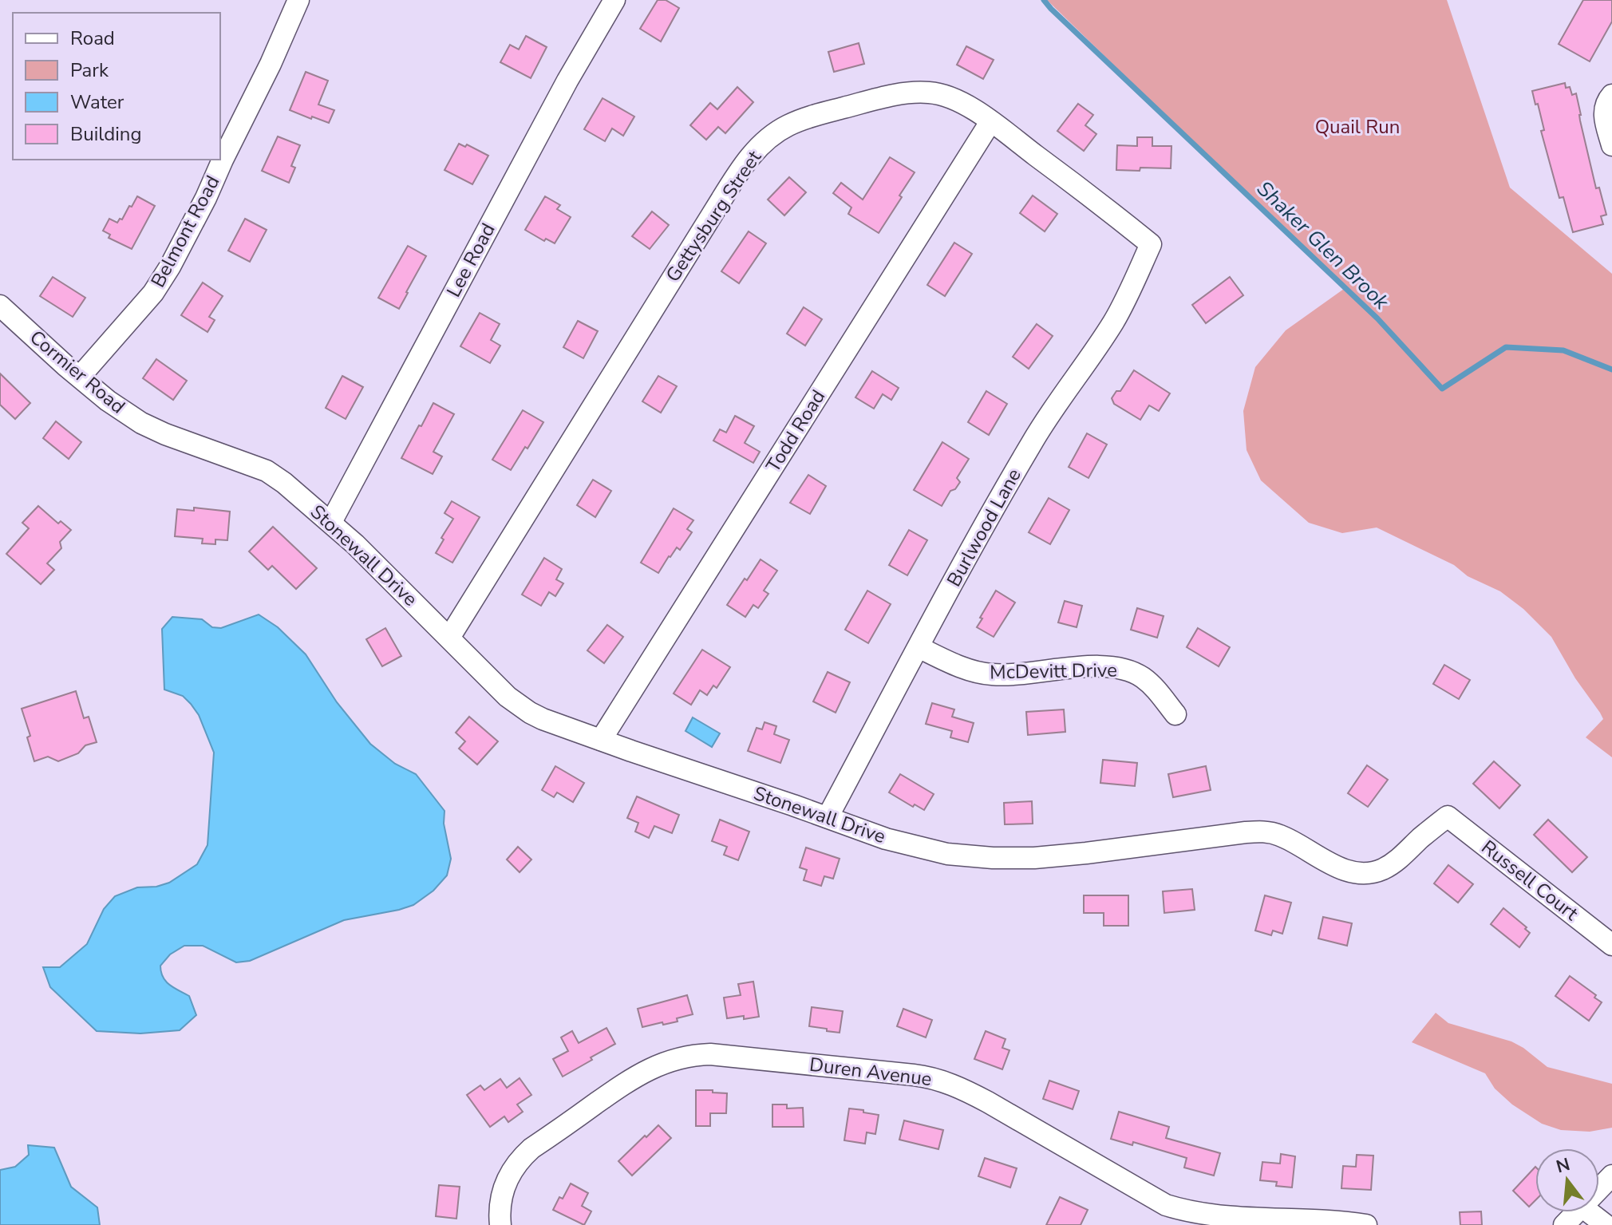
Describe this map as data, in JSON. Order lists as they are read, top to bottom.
{
  "streets": {
    "street": [
      "Gettysburg Street",
      "Belmont Road",
      "Lee Road",
      "Cormier Road",
      "Todd Road",
      "Burlwood Lane",
      "Stonewall Drive",
      "McDevitt Drive",
      "Russell Court",
      "Duren Avenue"
    ]
  },
  "crossings": [
    ["Gettysburg Street", "Todd Road"],
    ["Gettysburg Street", "Burlwood Lane"],
    ["Gettysburg Street", "Stonewall Drive"],
    ["Belmont Road", "Cormier Road"],
    ["Lee Road", "Stonewall Drive"],
    ["Cormier Road", "Stonewall Drive"],
    ["Todd Road", "Stonewall Drive"],
    ["Burlwood Lane", "Stonewall Drive"],
    ["Burlwood Lane", "McDevitt Drive"],
    ["Stonewall Drive", "Russell Court"]
  ],
  "water": ["Shaker Glen Brook"],
  "parks": ["Quail Run"],
  "legend": [
    "Road",
    "Park",
    "Water",
    "Building"
  ],
  "north": "top"
}
